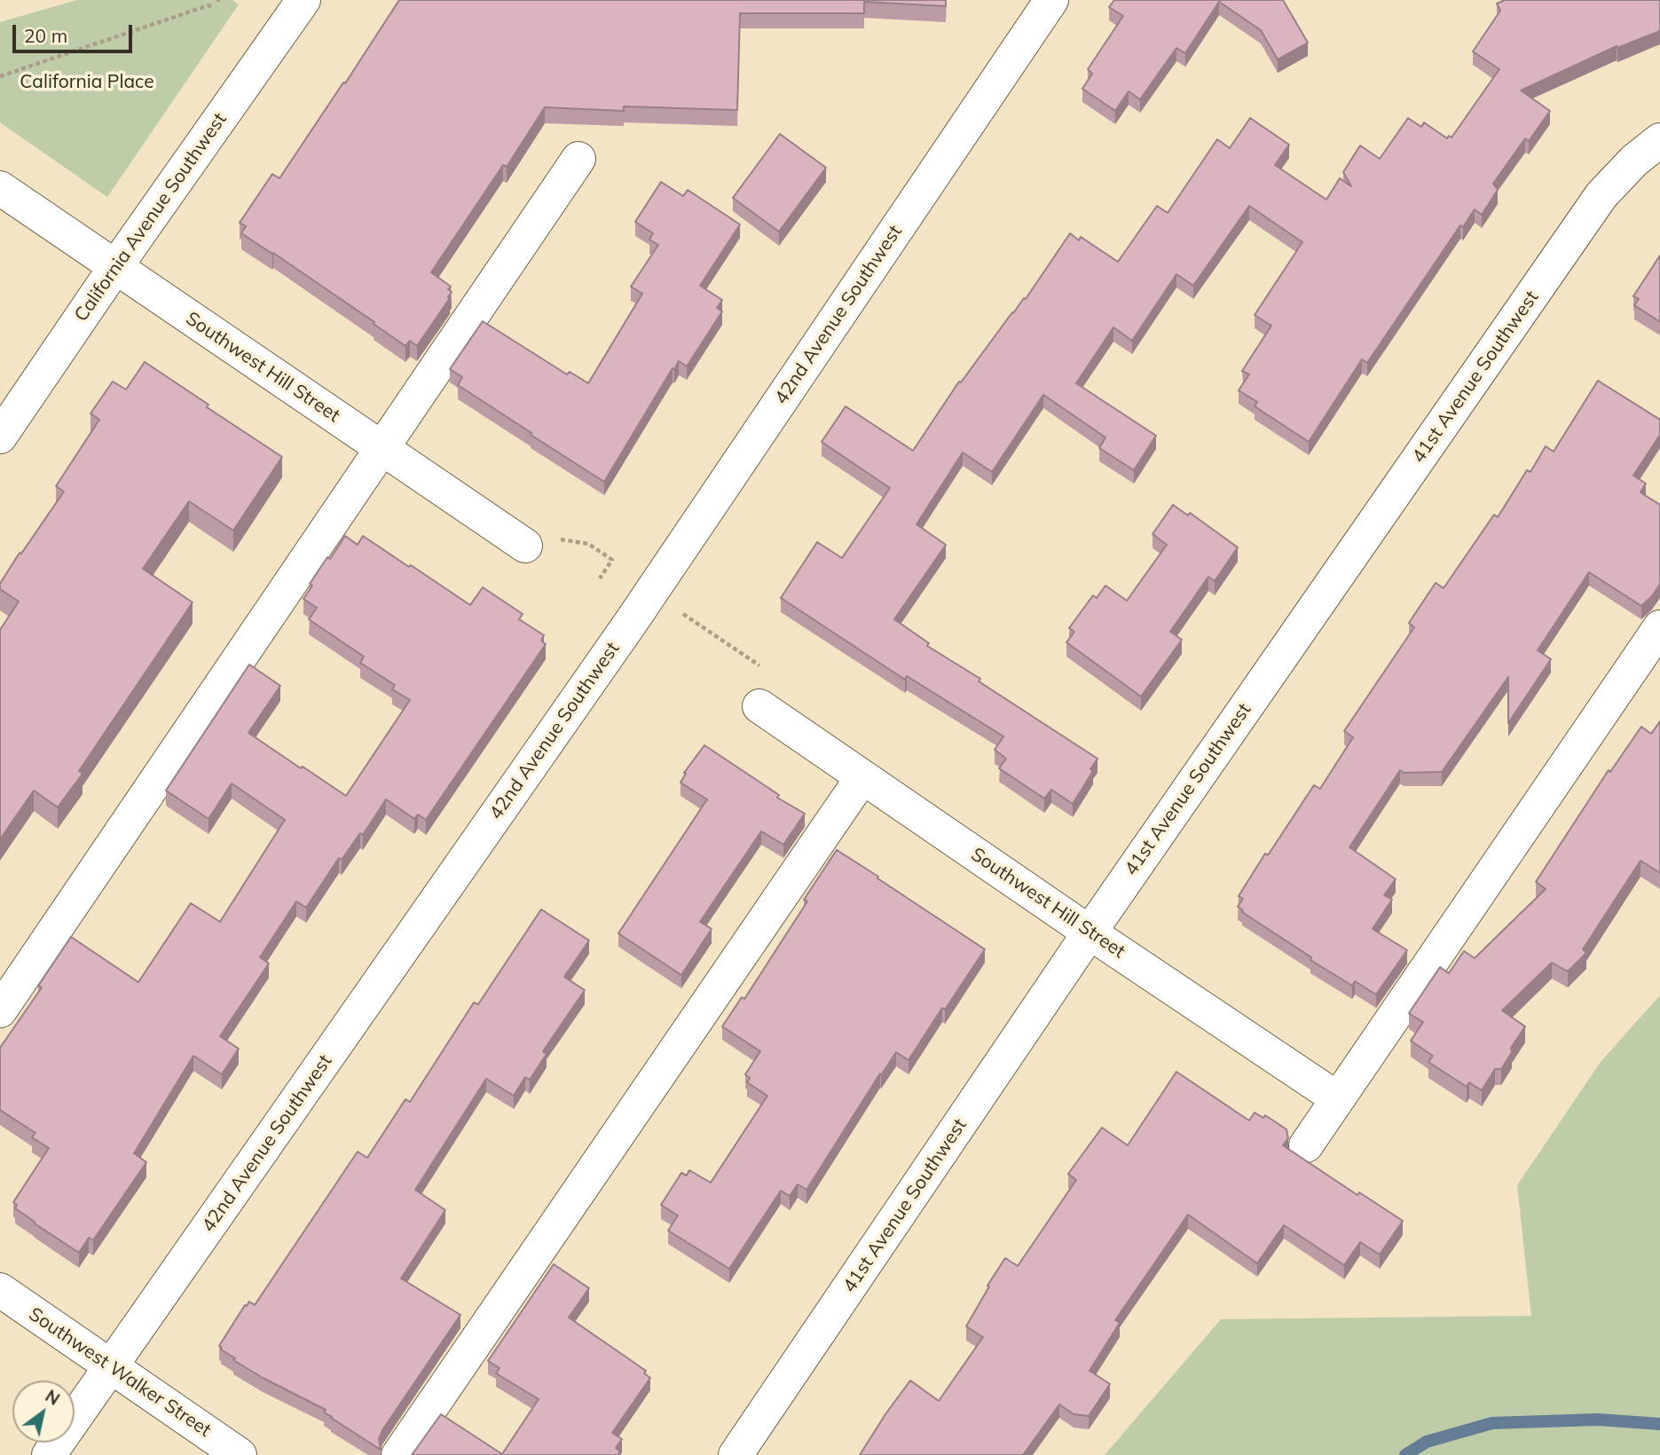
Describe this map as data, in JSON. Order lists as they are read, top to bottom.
{
  "streets": {
    "street": [
      "California Avenue Southwest",
      "42nd Avenue Southwest",
      "Southwest Hill Street",
      "41st Avenue Southwest",
      "Southwest Walker Street"
    ]
  },
  "crossings": [
    ["California Avenue Southwest", "Southwest Hill Street"],
    ["42nd Avenue Southwest", "Southwest Walker Street"],
    ["Southwest Hill Street", "41st Avenue Southwest"]
  ],
  "parks": ["California Place"],
  "scale_bar": "20 m",
  "north": "top right"
}
